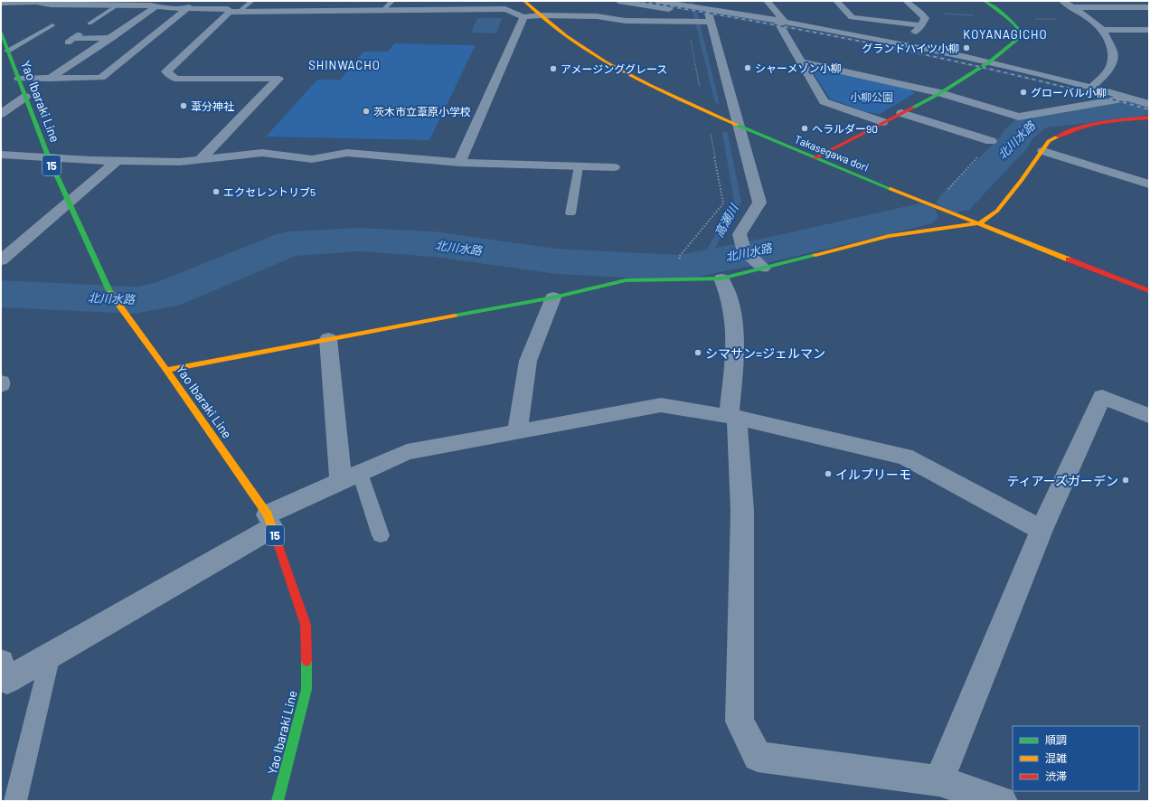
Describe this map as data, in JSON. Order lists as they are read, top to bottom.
{
  "streets": {
    "street": ["Yao Ibaraki Line", "Takasegawa dori", "15"]
  },
  "districts": ["KOYANAGICHO", "SHINWACHO"],
  "water": ["北川水路", "高瀬川"],
  "parks": ["小柳公園"],
  "places": [
    "グランドハイツ小柳",
    "シャーメゾン小柳",
    "アメージンググレース",
    "グローバル小柳",
    "葦分神社",
    "茨木市立葦原小学校",
    "ヘラルダー90",
    "エクセレントリブ5",
    "シマサン=ジェルマン",
    "イルプリーモ",
    "ティアーズガーデン"
  ],
  "legend": ["順調", "混雑", "渋滞"]
}
